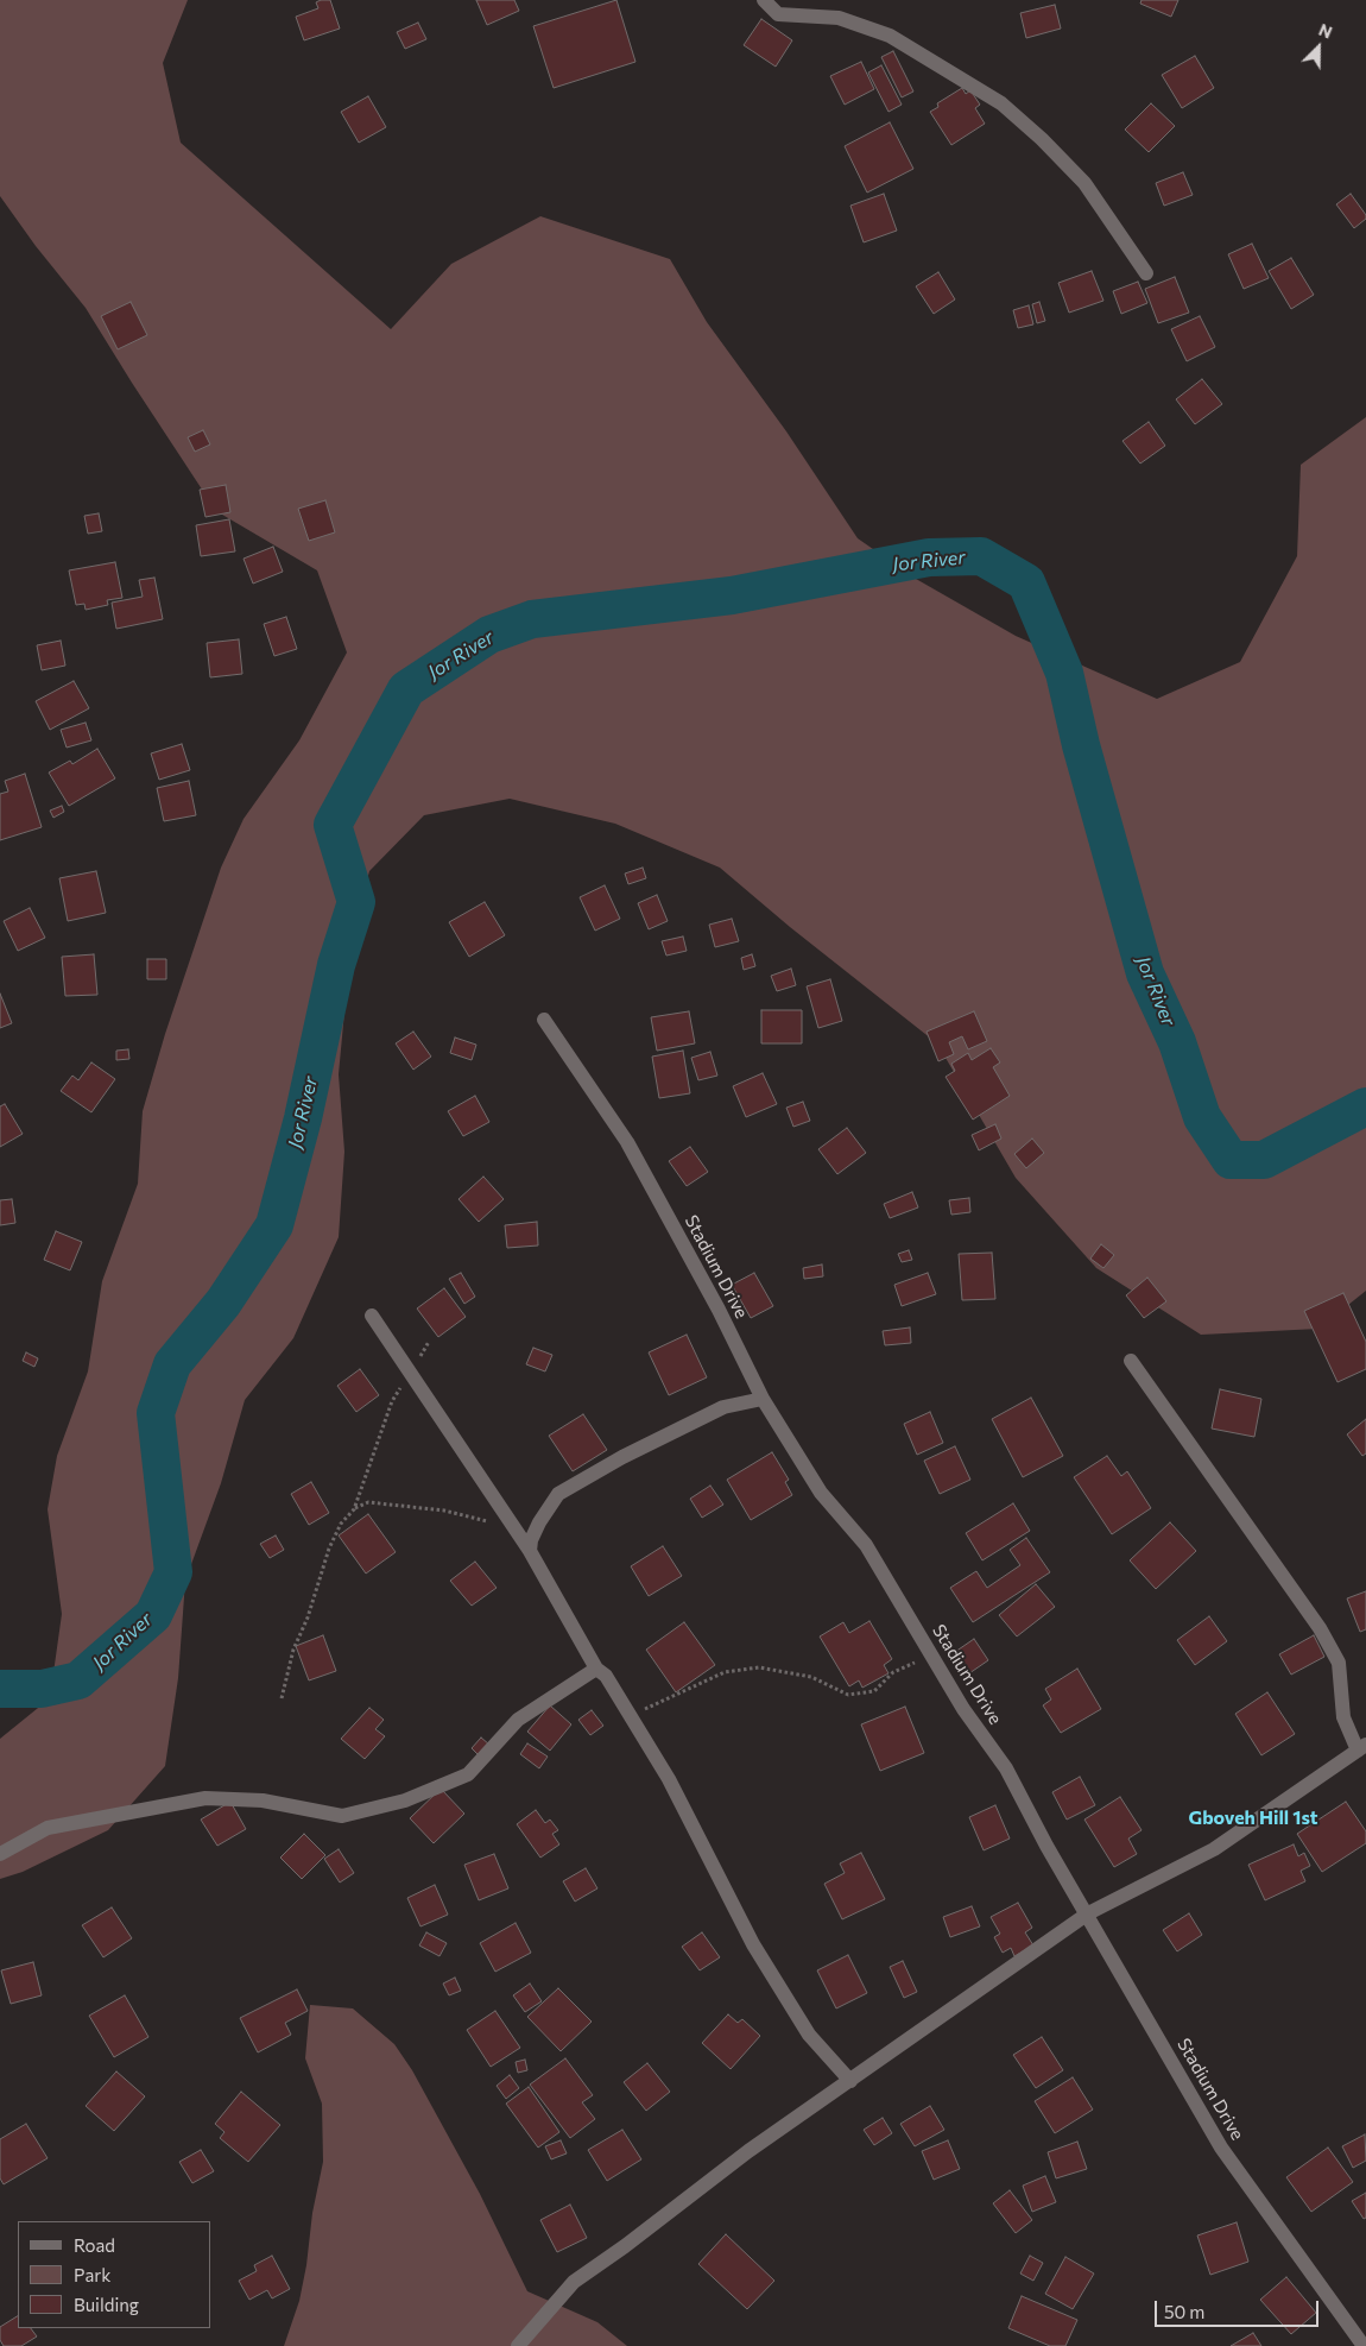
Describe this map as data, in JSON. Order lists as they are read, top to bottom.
{
  "streets": {
    "street": ["Stadium Drive"]
  },
  "districts": ["Gboveh Hill 1st"],
  "water": ["Jor River"],
  "legend": ["Road", "Park", "Building"],
  "scale_bar": "50 m",
  "north": "top right"
}
